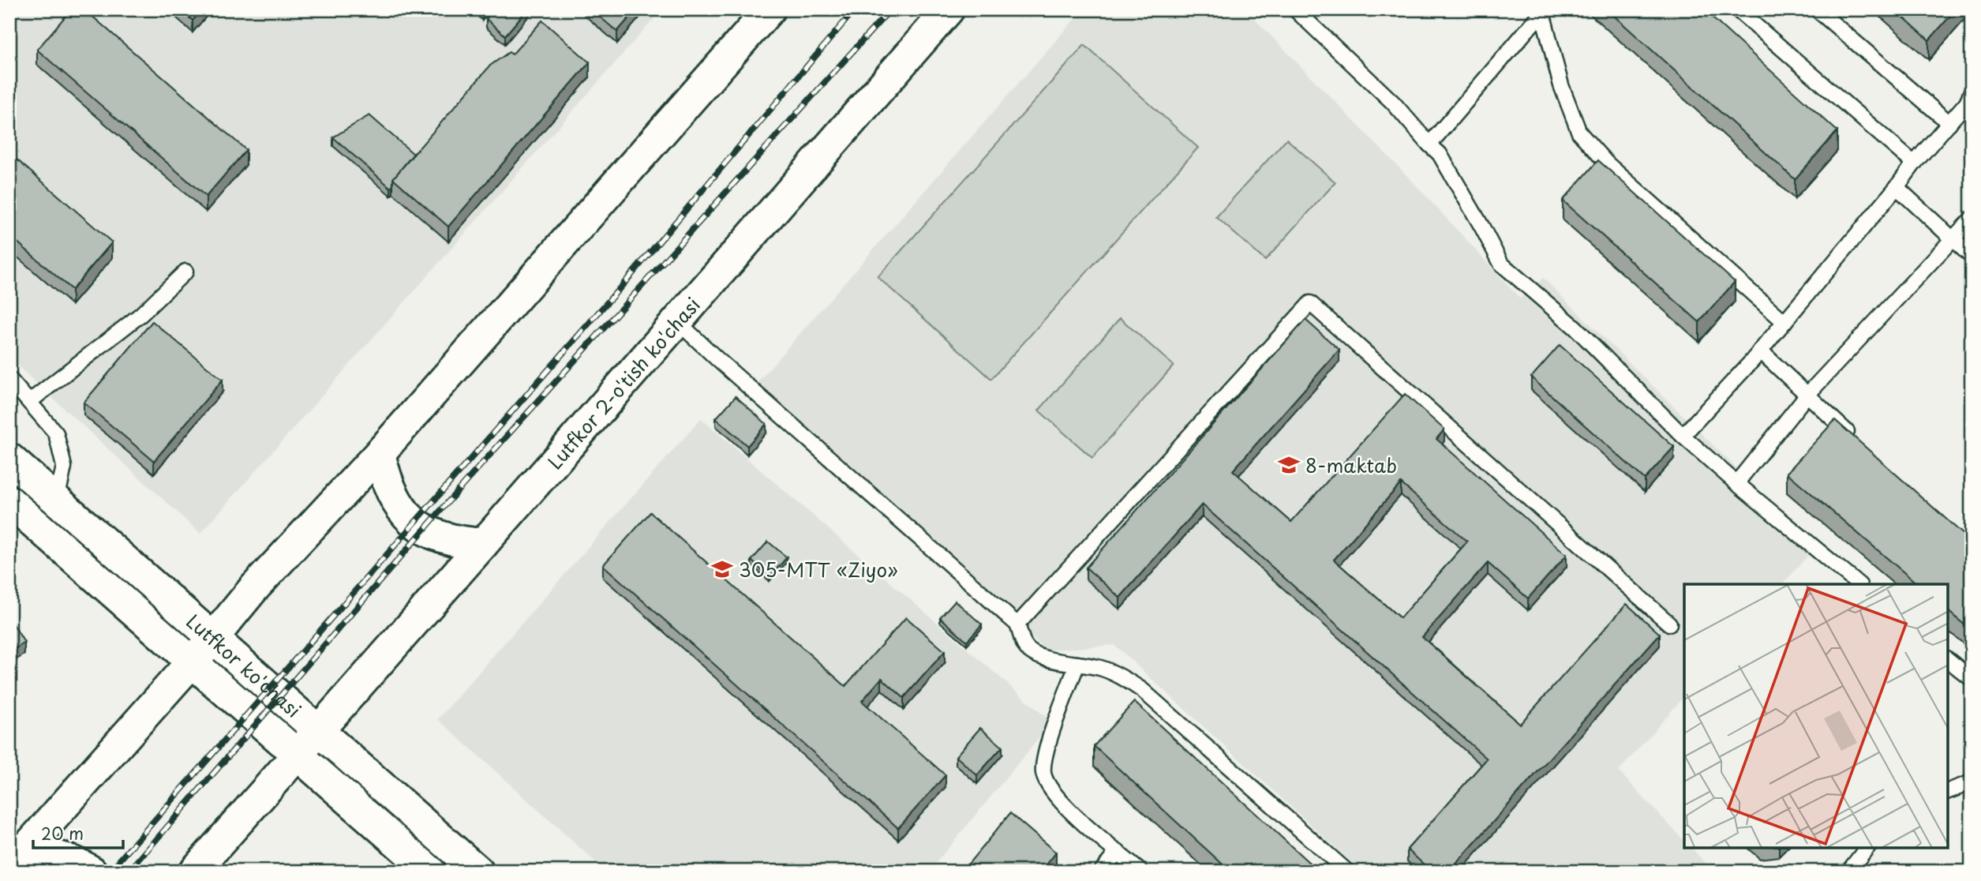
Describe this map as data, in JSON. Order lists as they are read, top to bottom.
{
  "streets": {
    "main road": ["Lutfkor 2-o'tish ko'chasi", "Lutfkor ko'chasi"]
  },
  "crossings": [
    ["Lutfkor 2-o'tish ko'chasi", "Lutfkor ko'chasi"]
  ],
  "places": {
    "school or university": ["8-maktab", "305-MTT «Ziyo»"]
  },
  "scale_bar": "20 m"
}
